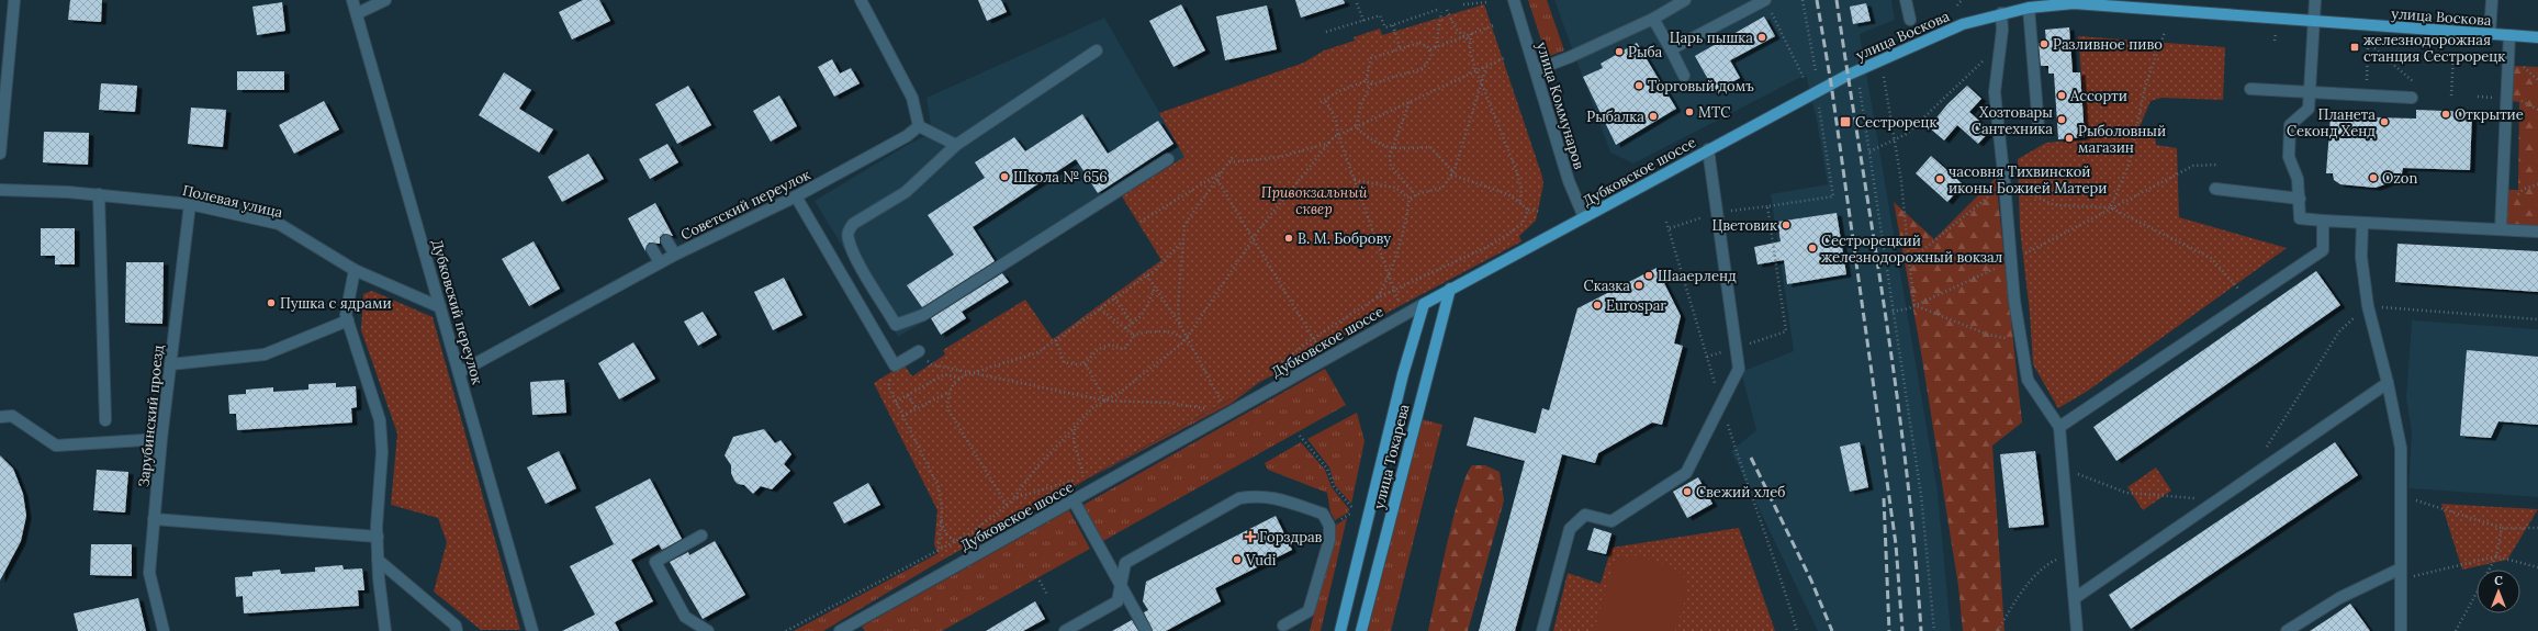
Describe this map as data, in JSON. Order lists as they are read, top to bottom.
{
  "streets": {
    "main road": ["улица Воскова", "Дубковское шоссе", "улица Токарева"],
    "street": [
      "улица Коммунаров",
      "Полевая улица",
      "Советский переулок",
      "Дубковский переулок",
      "Зарубинский проезд"
    ]
  },
  "crossings": [
    ["улица Воскова", "Дубковское шоссе"],
    ["улица Коммунаров", "Дубковское шоссе"],
    ["Дубковское шоссе", "улица Токарева"],
    ["Полевая улица", "Дубковский переулок"],
    ["Полевая улица", "Зарубинский проезд"],
    ["Советский переулок", "Дубковский переулок"]
  ],
  "parks": ["Привокзальный сквер"],
  "places": {
    "other": [
      "Царь пышка",
      "Разливное пиво",
      "Рыба",
      "Торговый домъ",
      "Ассорти",
      "МТС",
      "Открытие",
      "Рыбалка",
      "Хозтовары Сантехника",
      "Планета Секонд Хенд",
      "Рыболовный магазин",
      "Школа № 656",
      "Ozon",
      "часовня Тихвинской иконы Божией Матери",
      "Цветовик",
      "В. М. Боброву",
      "Сестрорецкий железнодорожный вокзал",
      "Шааерленд",
      "Сказка",
      "Пушка с ядрами",
      "Eurospar",
      "Свежий хлеб",
      "Vudi"
    ],
    "transit": ["железнодорожная станция Сестрорецк", "Сестрорецк"],
    "health": ["Горздрав"]
  },
  "north": "top"
}
